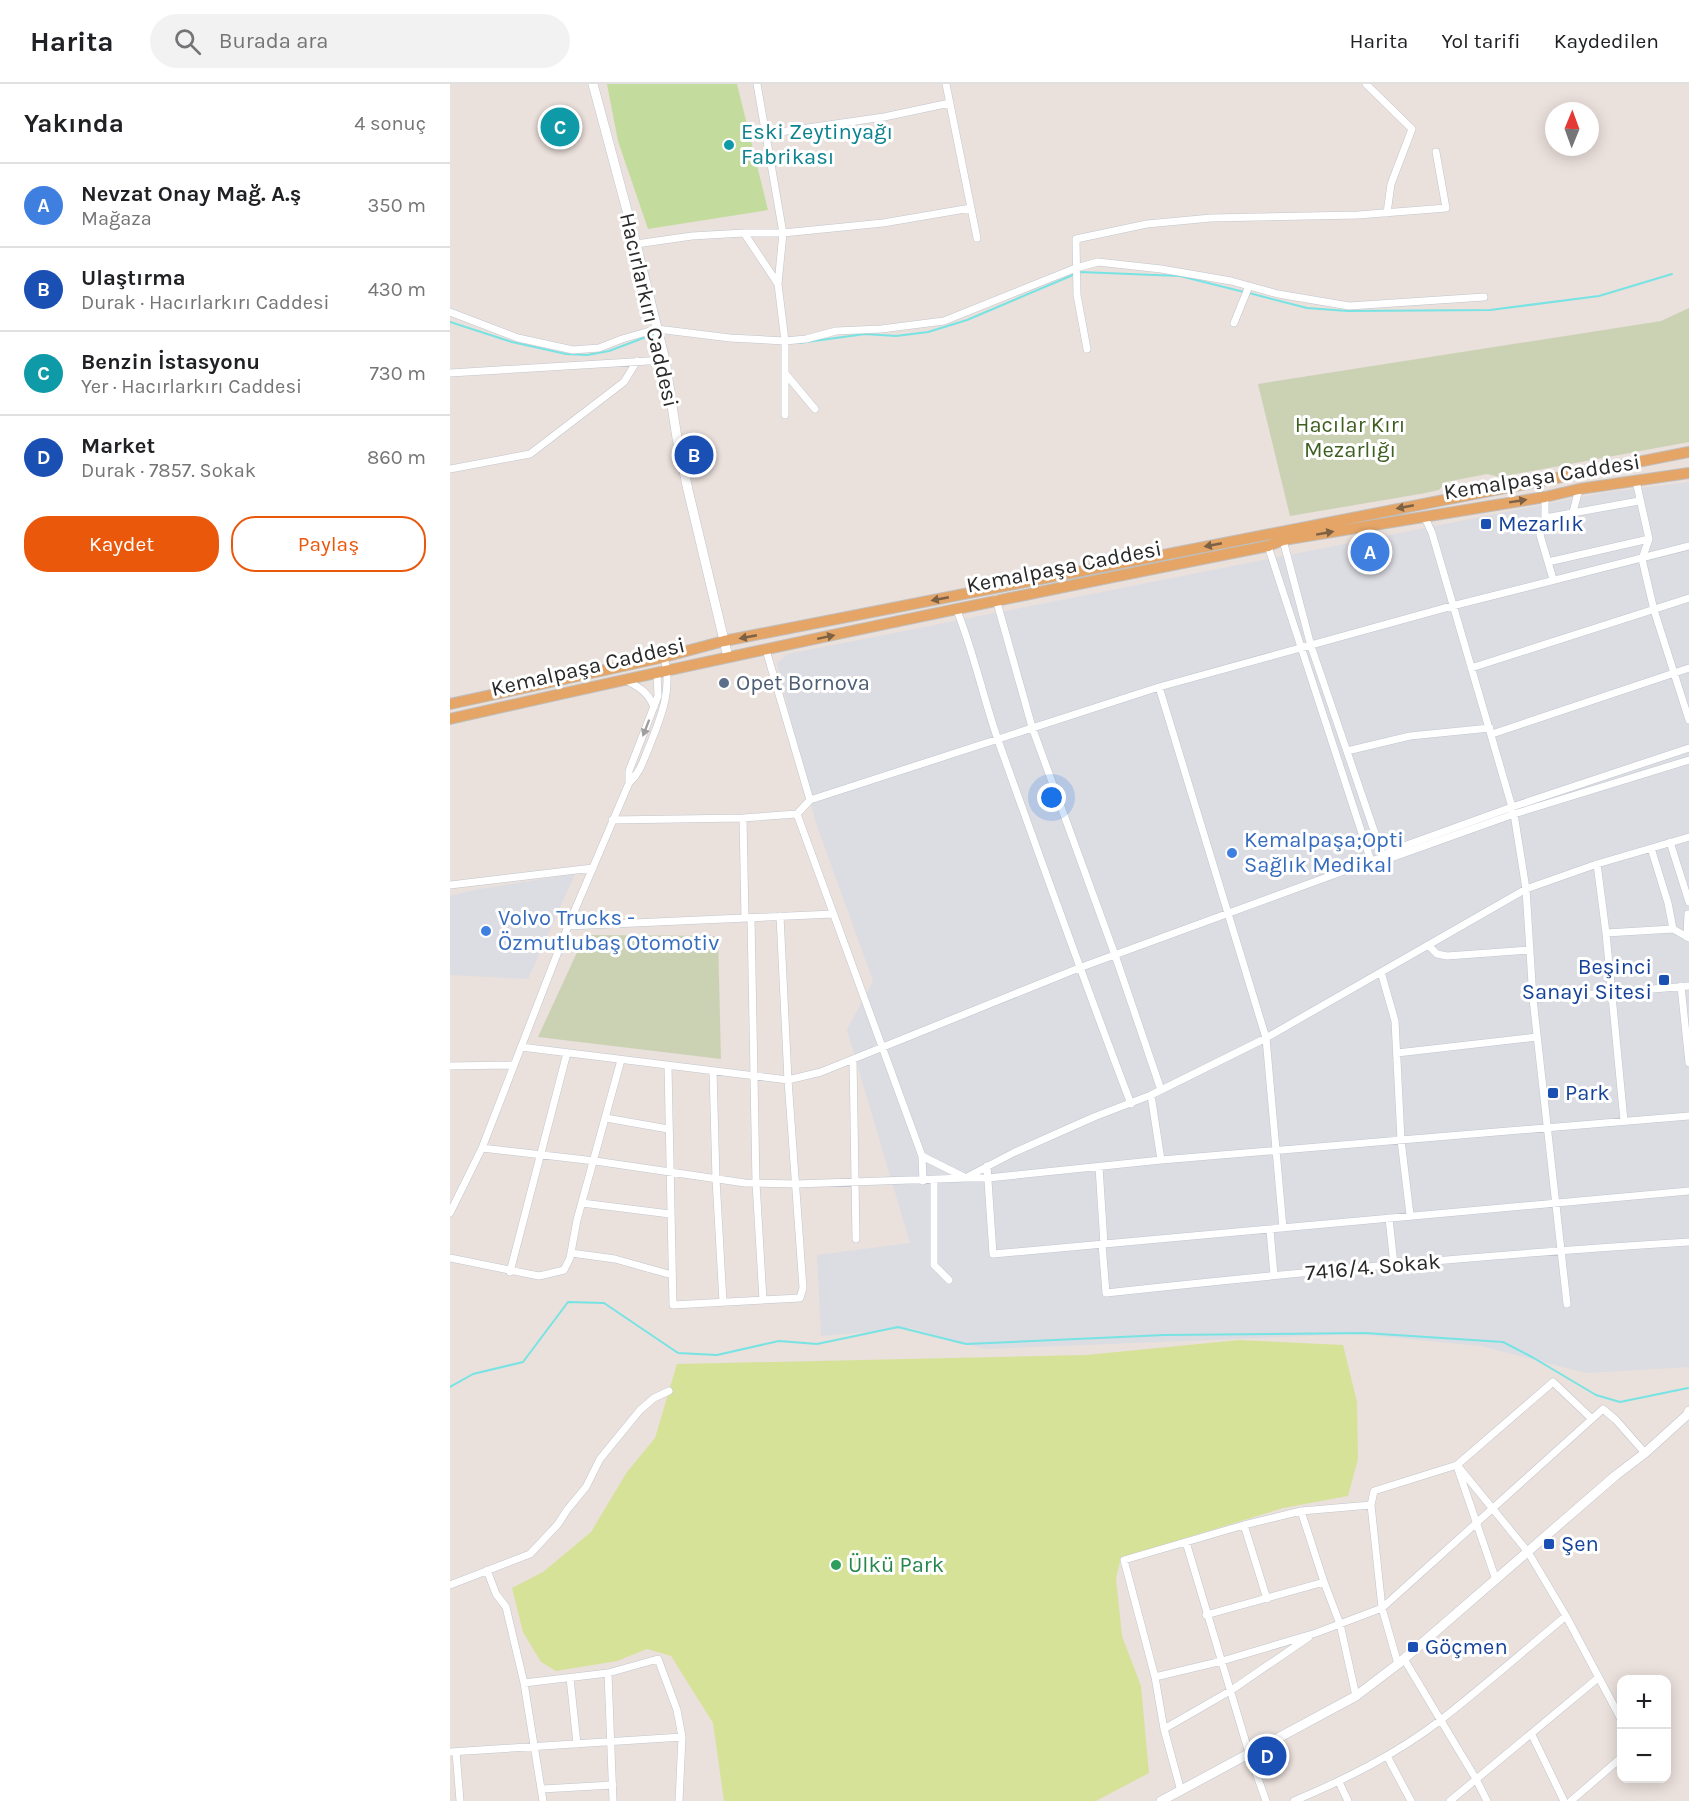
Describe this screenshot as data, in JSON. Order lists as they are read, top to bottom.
{
  "streets": {
    "main road": ["Kemalpaşa Caddesi"],
    "street": ["Hacırlarkırı Caddesi", "7416/4. Sokak"]
  },
  "crossings": [
    ["Hacırlarkırı Caddesi", "Kemalpaşa Caddesi"]
  ],
  "parks": ["Hacılar Kırı Mezarlığı"],
  "places": {
    "other": [
      "Eski Zeytinyağı Fabrikası",
      "Opet Bornova",
      "Kemalpaşa;Opti Sağlık Medikal",
      "Volvo Trucks - Özmutlubaş Otomotiv",
      "Ülkü Park"
    ],
    "transit": [
      "Mezarlık",
      "Beşinci Sanayi Sitesi",
      "Park",
      "Şen",
      "Göçmen"
    ]
  },
  "north": "top",
  "page": {
    "header": "Harita",
    "search": "Burada ara",
    "nav": ["Harita", "Yol tarifi", "Kaydedilen"],
    "heading": ["Yakında", "4 sonuç"],
    "pins": [
      "C",
      "B",
      "A",
      "D"
    ],
    "list": [
      {
        "mark": "A",
        "name": "Nevzat Onay Mağ. A.ş",
        "note": "Mağaza",
        "value": "350 m"
      },
      {
        "mark": "B",
        "name": "Ulaştırma",
        "note": "Durak · Hacırlarkırı Caddesi",
        "value": "430 m"
      },
      {
        "mark": "C",
        "name": "Benzin İstasyonu",
        "note": "Yer · Hacırlarkırı Caddesi",
        "value": "730 m"
      },
      {
        "mark": "D",
        "name": "Market",
        "note": "Durak · 7857. Sokak",
        "value": "860 m"
      }
    ],
    "buttons": ["Kaydet", "Paylaş"],
    "map_buttons": ["+", "−"]
  }
}
